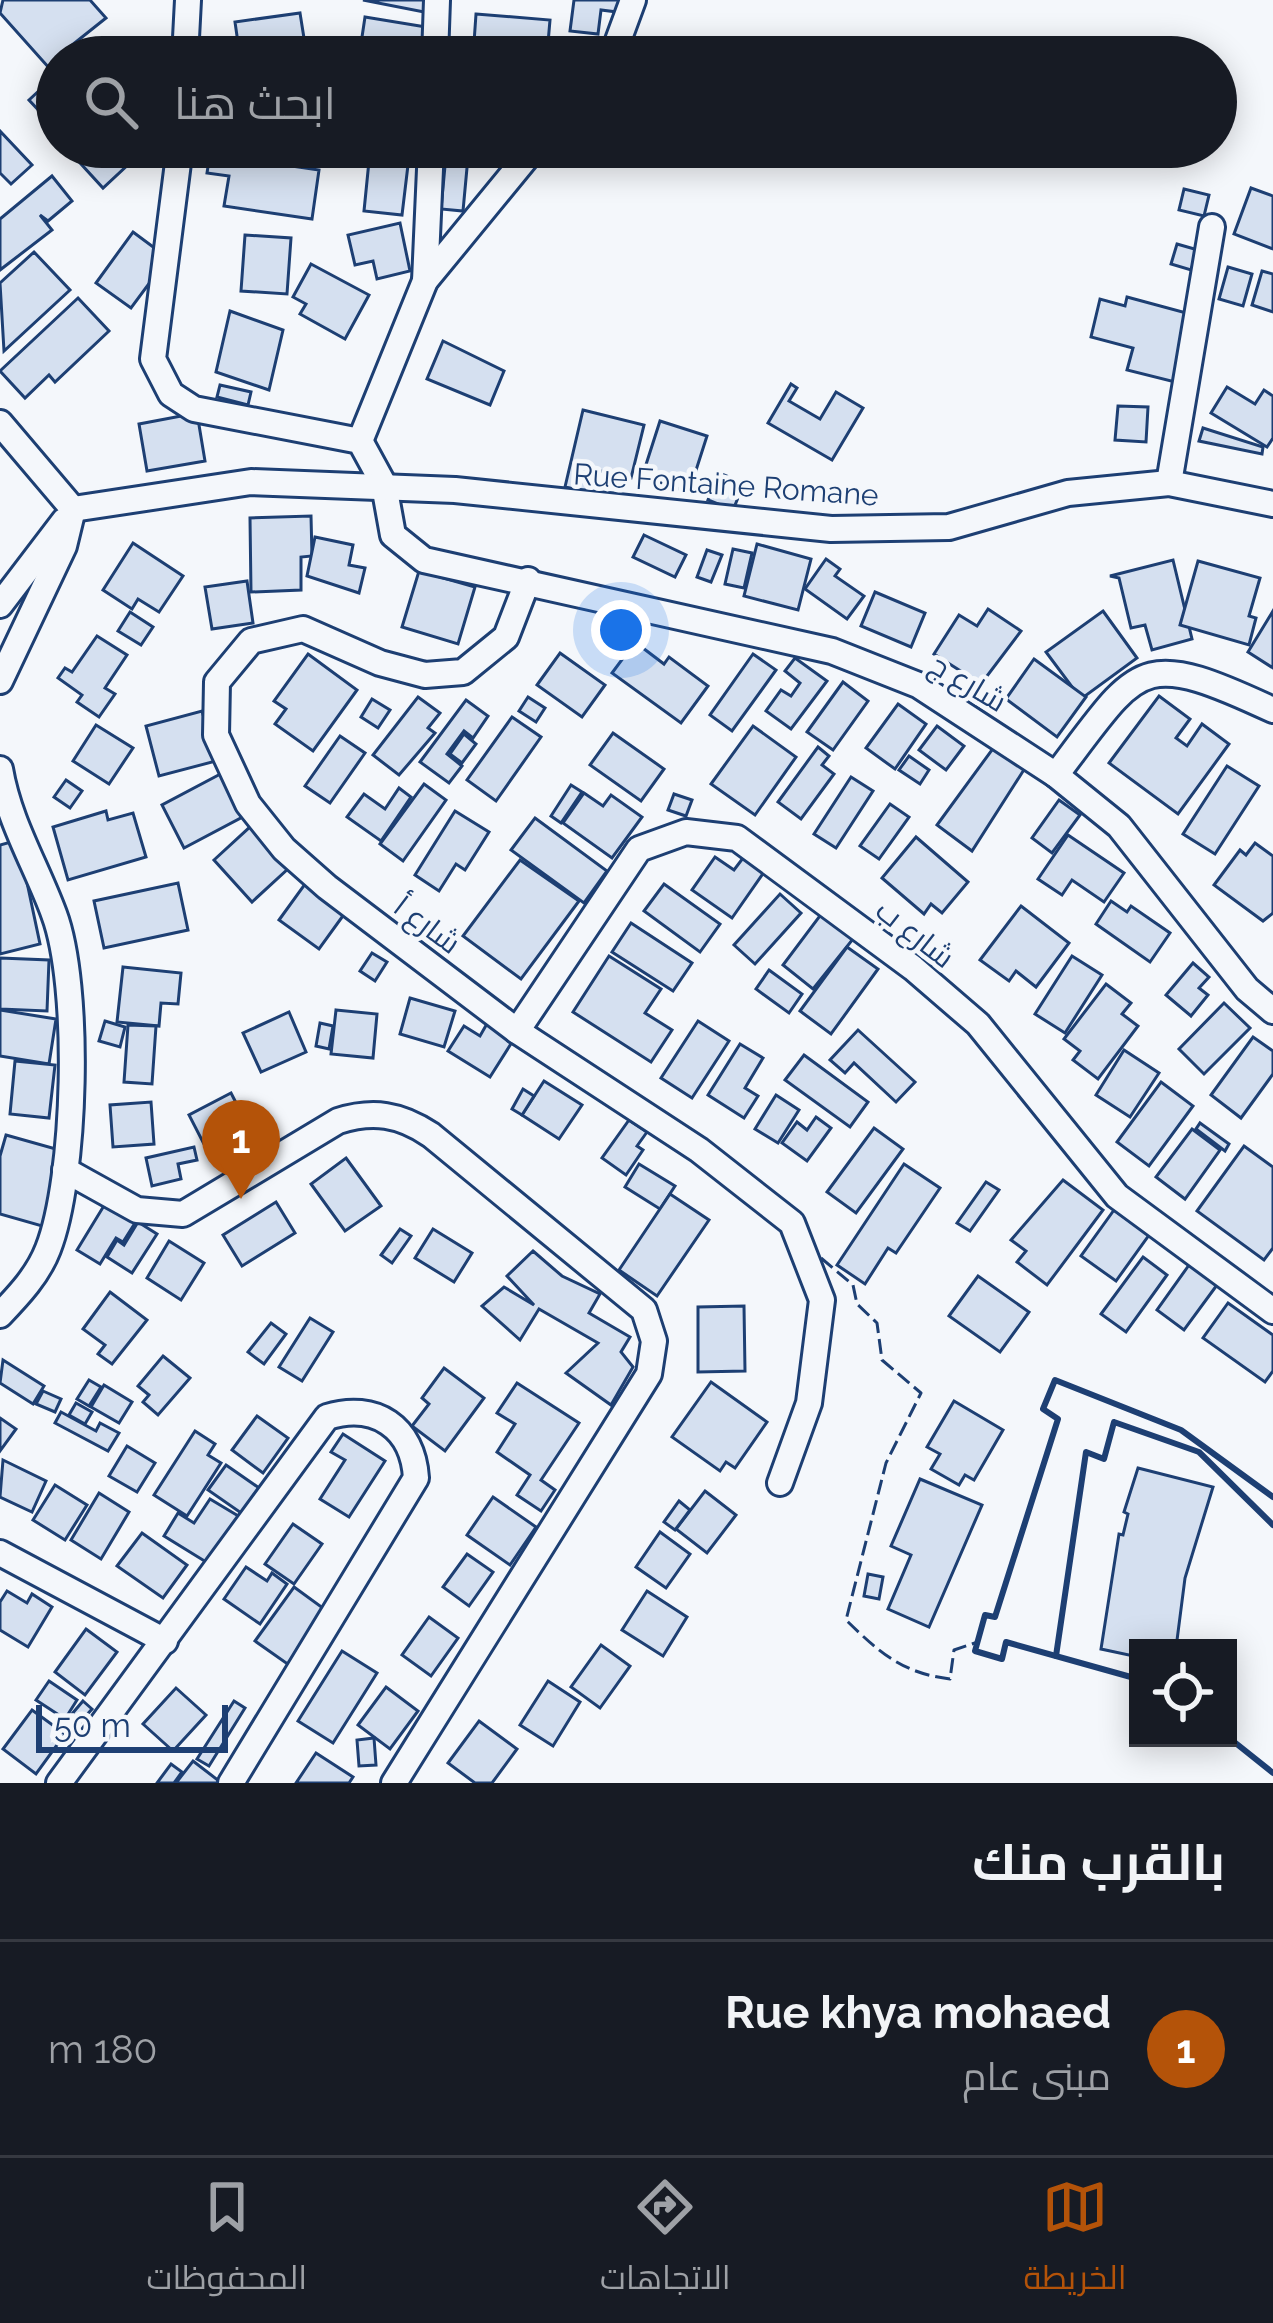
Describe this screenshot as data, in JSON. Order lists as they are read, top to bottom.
{
  "streets": {
    "street": [
      "Rue Fontaine Romane",
      "شارع ج",
      "شارع أ",
      "شارع ب"
    ]
  },
  "crossings": [
    ["Rue Fontaine Romane", "شارع ج"],
    ["شارع ج", "شارع أ"],
    ["شارع أ", "شارع ب"]
  ],
  "scale_bar": "50 m",
  "page": {
    "search": "ابحث هنا",
    "pins": "1",
    "scale": "50 m",
    "heading": "بالقرب منك",
    "list": [
      {
        "mark": "1",
        "name": "Rue khya mohaed",
        "note": "مبنى عام",
        "value": "180 m"
      }
    ],
    "nav": ["الخريطة", "الاتجاهات", "المحفوظات"]
  }
}
